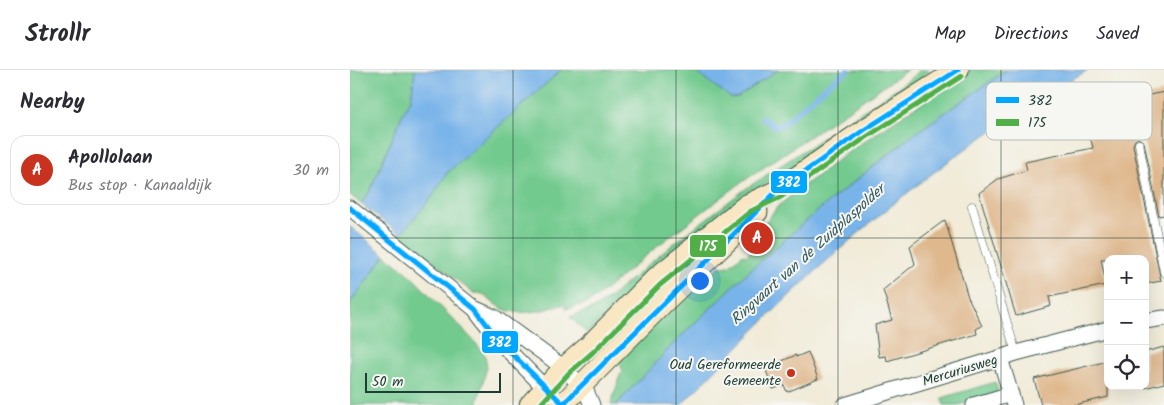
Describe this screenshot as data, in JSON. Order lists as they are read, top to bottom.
{
  "streets": {
    "street": ["Mercuriusweg"]
  },
  "water": ["Ringvaart van de Zuidplaspolder"],
  "places": ["Oud Gereformeerde Gemeente"],
  "lines": ["transit line 382", "transit line 175"],
  "legend": ["382", "175"],
  "scale_bar": "50 m",
  "page": {
    "header": "Strollr",
    "nav": ["Map", "Directions", "Saved"],
    "heading": "Nearby",
    "list": [
      {
        "mark": "A",
        "name": "Apollolaan",
        "note": "Bus stop · Kanaaldijk",
        "value": "30 m"
      }
    ],
    "pins": "A",
    "map_buttons": ["+", "−"],
    "scale": "50 m"
  }
}
